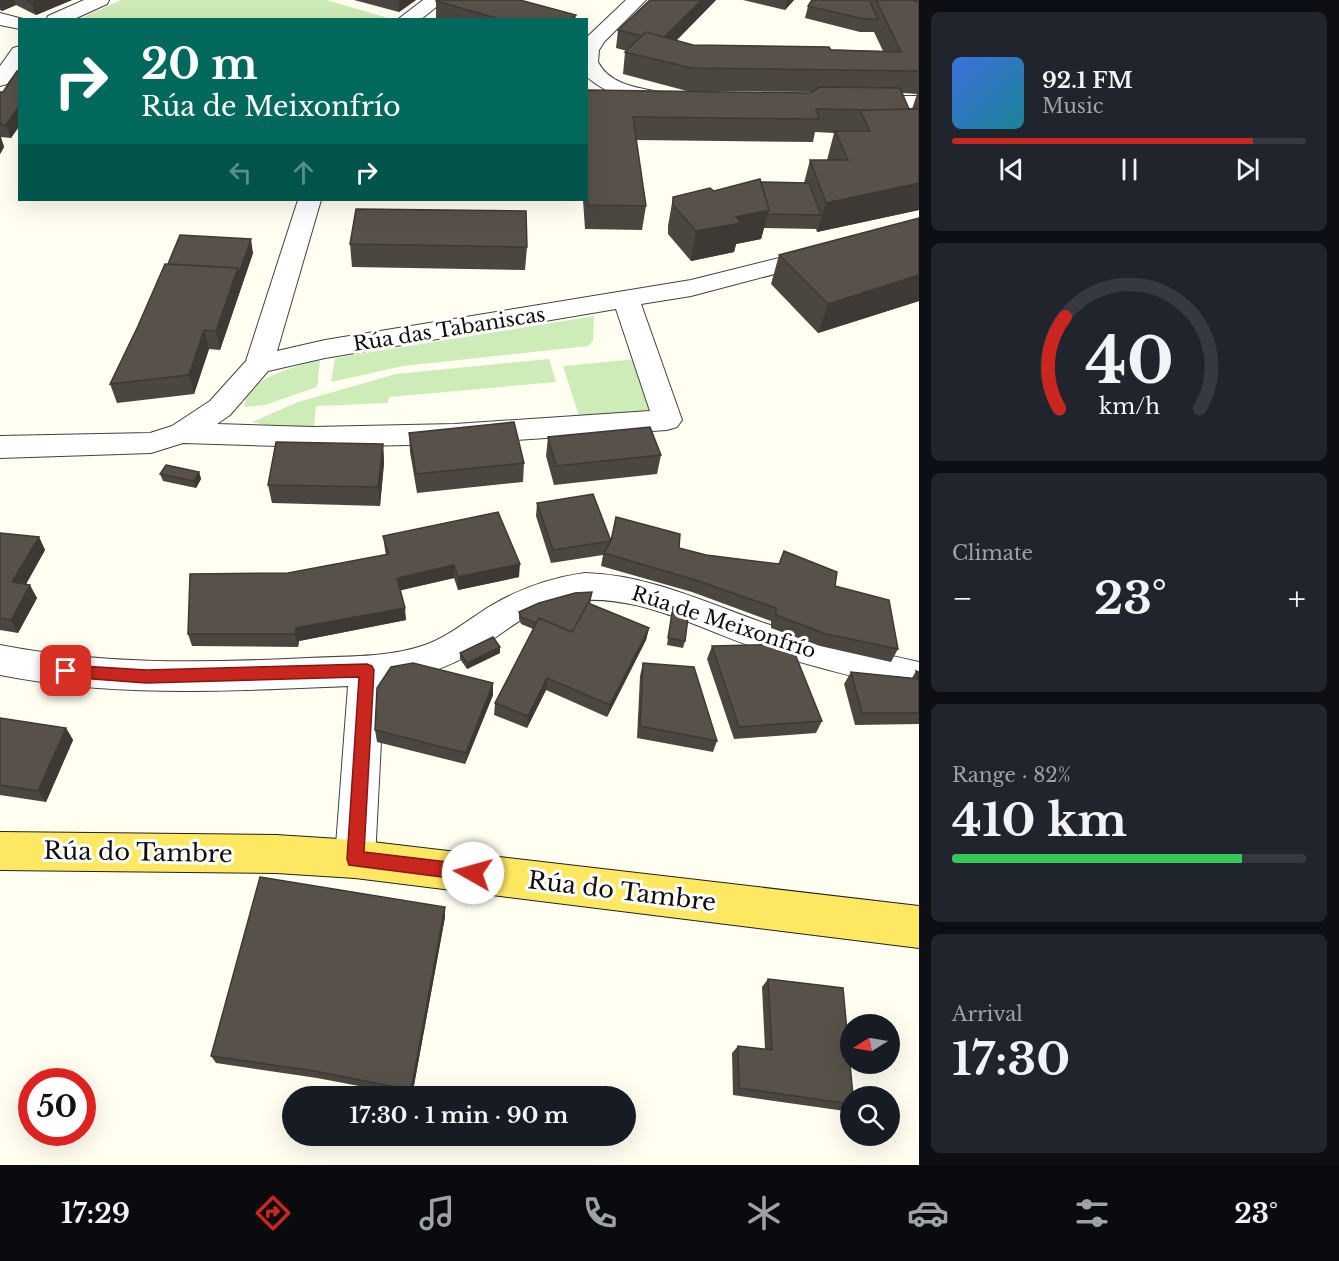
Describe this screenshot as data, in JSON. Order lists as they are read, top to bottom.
{
  "streets": {
    "main road": ["Rúa do Tambre"],
    "street": ["Rúa das Tabaniscas", "Rúa de Meixonfrío"]
  },
  "north": "left",
  "page": {
    "turn": ["20 m", "Rúa de Meixonfrío"],
    "song": ["92.1 FM", "Music"],
    "tile": [
      "Climate",
      ["Range · 82%", "410 km"],
      ["Arrival", "17:30"]
    ],
    "heat": ["−", "23°", "+"],
    "limit": "50",
    "trip": "17:30 · 1 min · 90 m",
    "tabs": ["17:29", "23°"],
    "gauge": ["40", "km/h"]
  }
}
